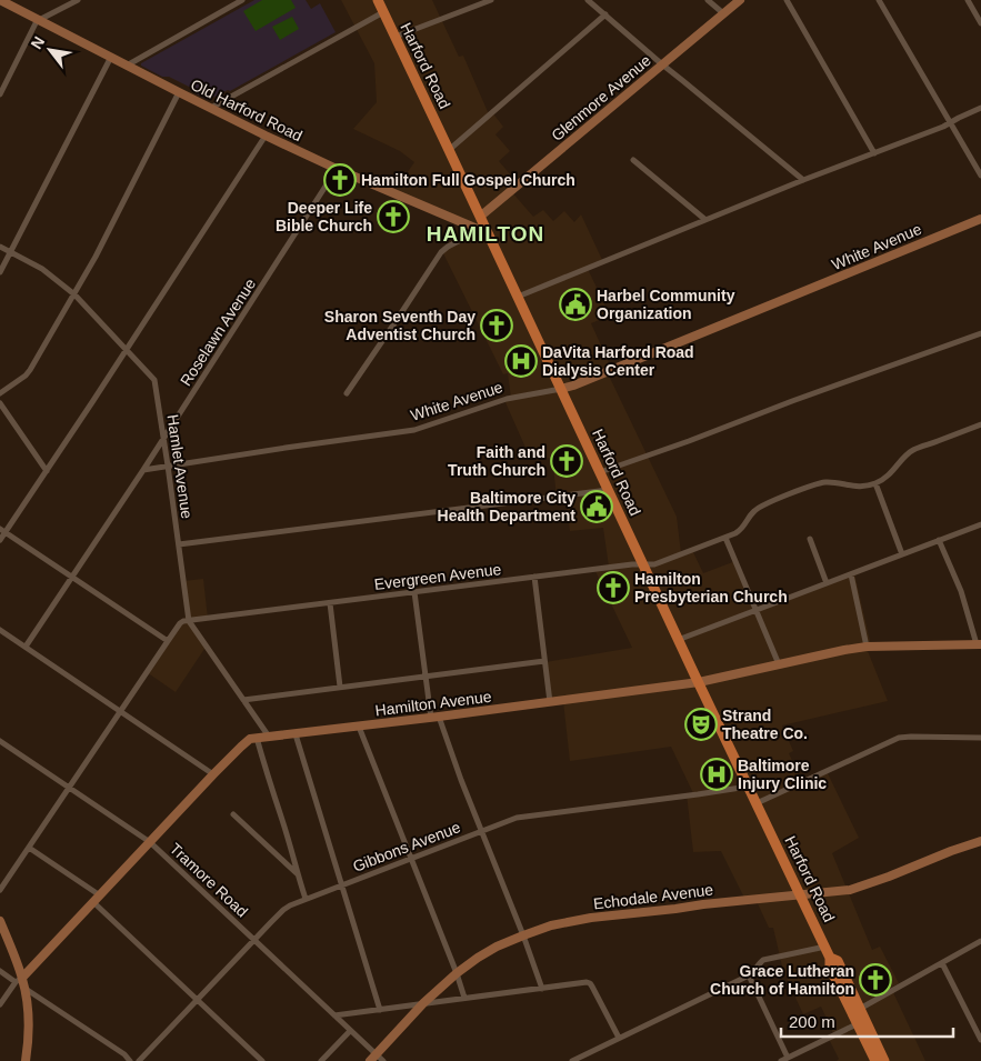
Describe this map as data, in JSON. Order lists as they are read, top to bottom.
{
  "streets": {
    "main road": ["Harford Road"],
    "street": [
      "Glenmore Avenue",
      "Old Harford Road",
      "White Avenue",
      "Roselawn Avenue",
      "Hamlet Avenue",
      "Evergreen Avenue",
      "Hamilton Avenue",
      "Gibbons Avenue",
      "Tramore Road",
      "Echodale Avenue"
    ]
  },
  "crossings": [
    ["Harford Road", "Glenmore Avenue"],
    ["Harford Road", "Old Harford Road"],
    ["Harford Road", "White Avenue"],
    ["Harford Road", "Evergreen Avenue"],
    ["Harford Road", "Hamilton Avenue"],
    ["Harford Road", "Gibbons Avenue"],
    ["Harford Road", "Echodale Avenue"],
    ["Old Harford Road", "Roselawn Avenue"],
    ["White Avenue", "Roselawn Avenue"],
    ["White Avenue", "Hamlet Avenue"],
    ["Roselawn Avenue", "Hamlet Avenue"],
    ["Hamlet Avenue", "Evergreen Avenue"],
    ["Hamlet Avenue", "Hamilton Avenue"],
    ["Hamilton Avenue", "Tramore Road"],
    ["Gibbons Avenue", "Tramore Road"],
    ["Tramore Road", "Echodale Avenue"]
  ],
  "districts": ["HAMILTON"],
  "places": {
    "church": [
      "Hamilton Full Gospel Church",
      "Deeper Life Bible Church",
      "Sharon Seventh Day Adventist Church",
      "Faith and Truth Church",
      "Hamilton Presbyterian Church",
      "Grace Lutheran Church of Hamilton"
    ],
    "public building": ["Harbel Community Organization", "Baltimore City Health Department"],
    "hospital": ["DaVita Harford Road Dialysis Center", "Baltimore Injury Clinic"],
    "theatre": ["Strand Theatre Co."]
  },
  "scale_bar": "200 m",
  "north": "top left"
}
